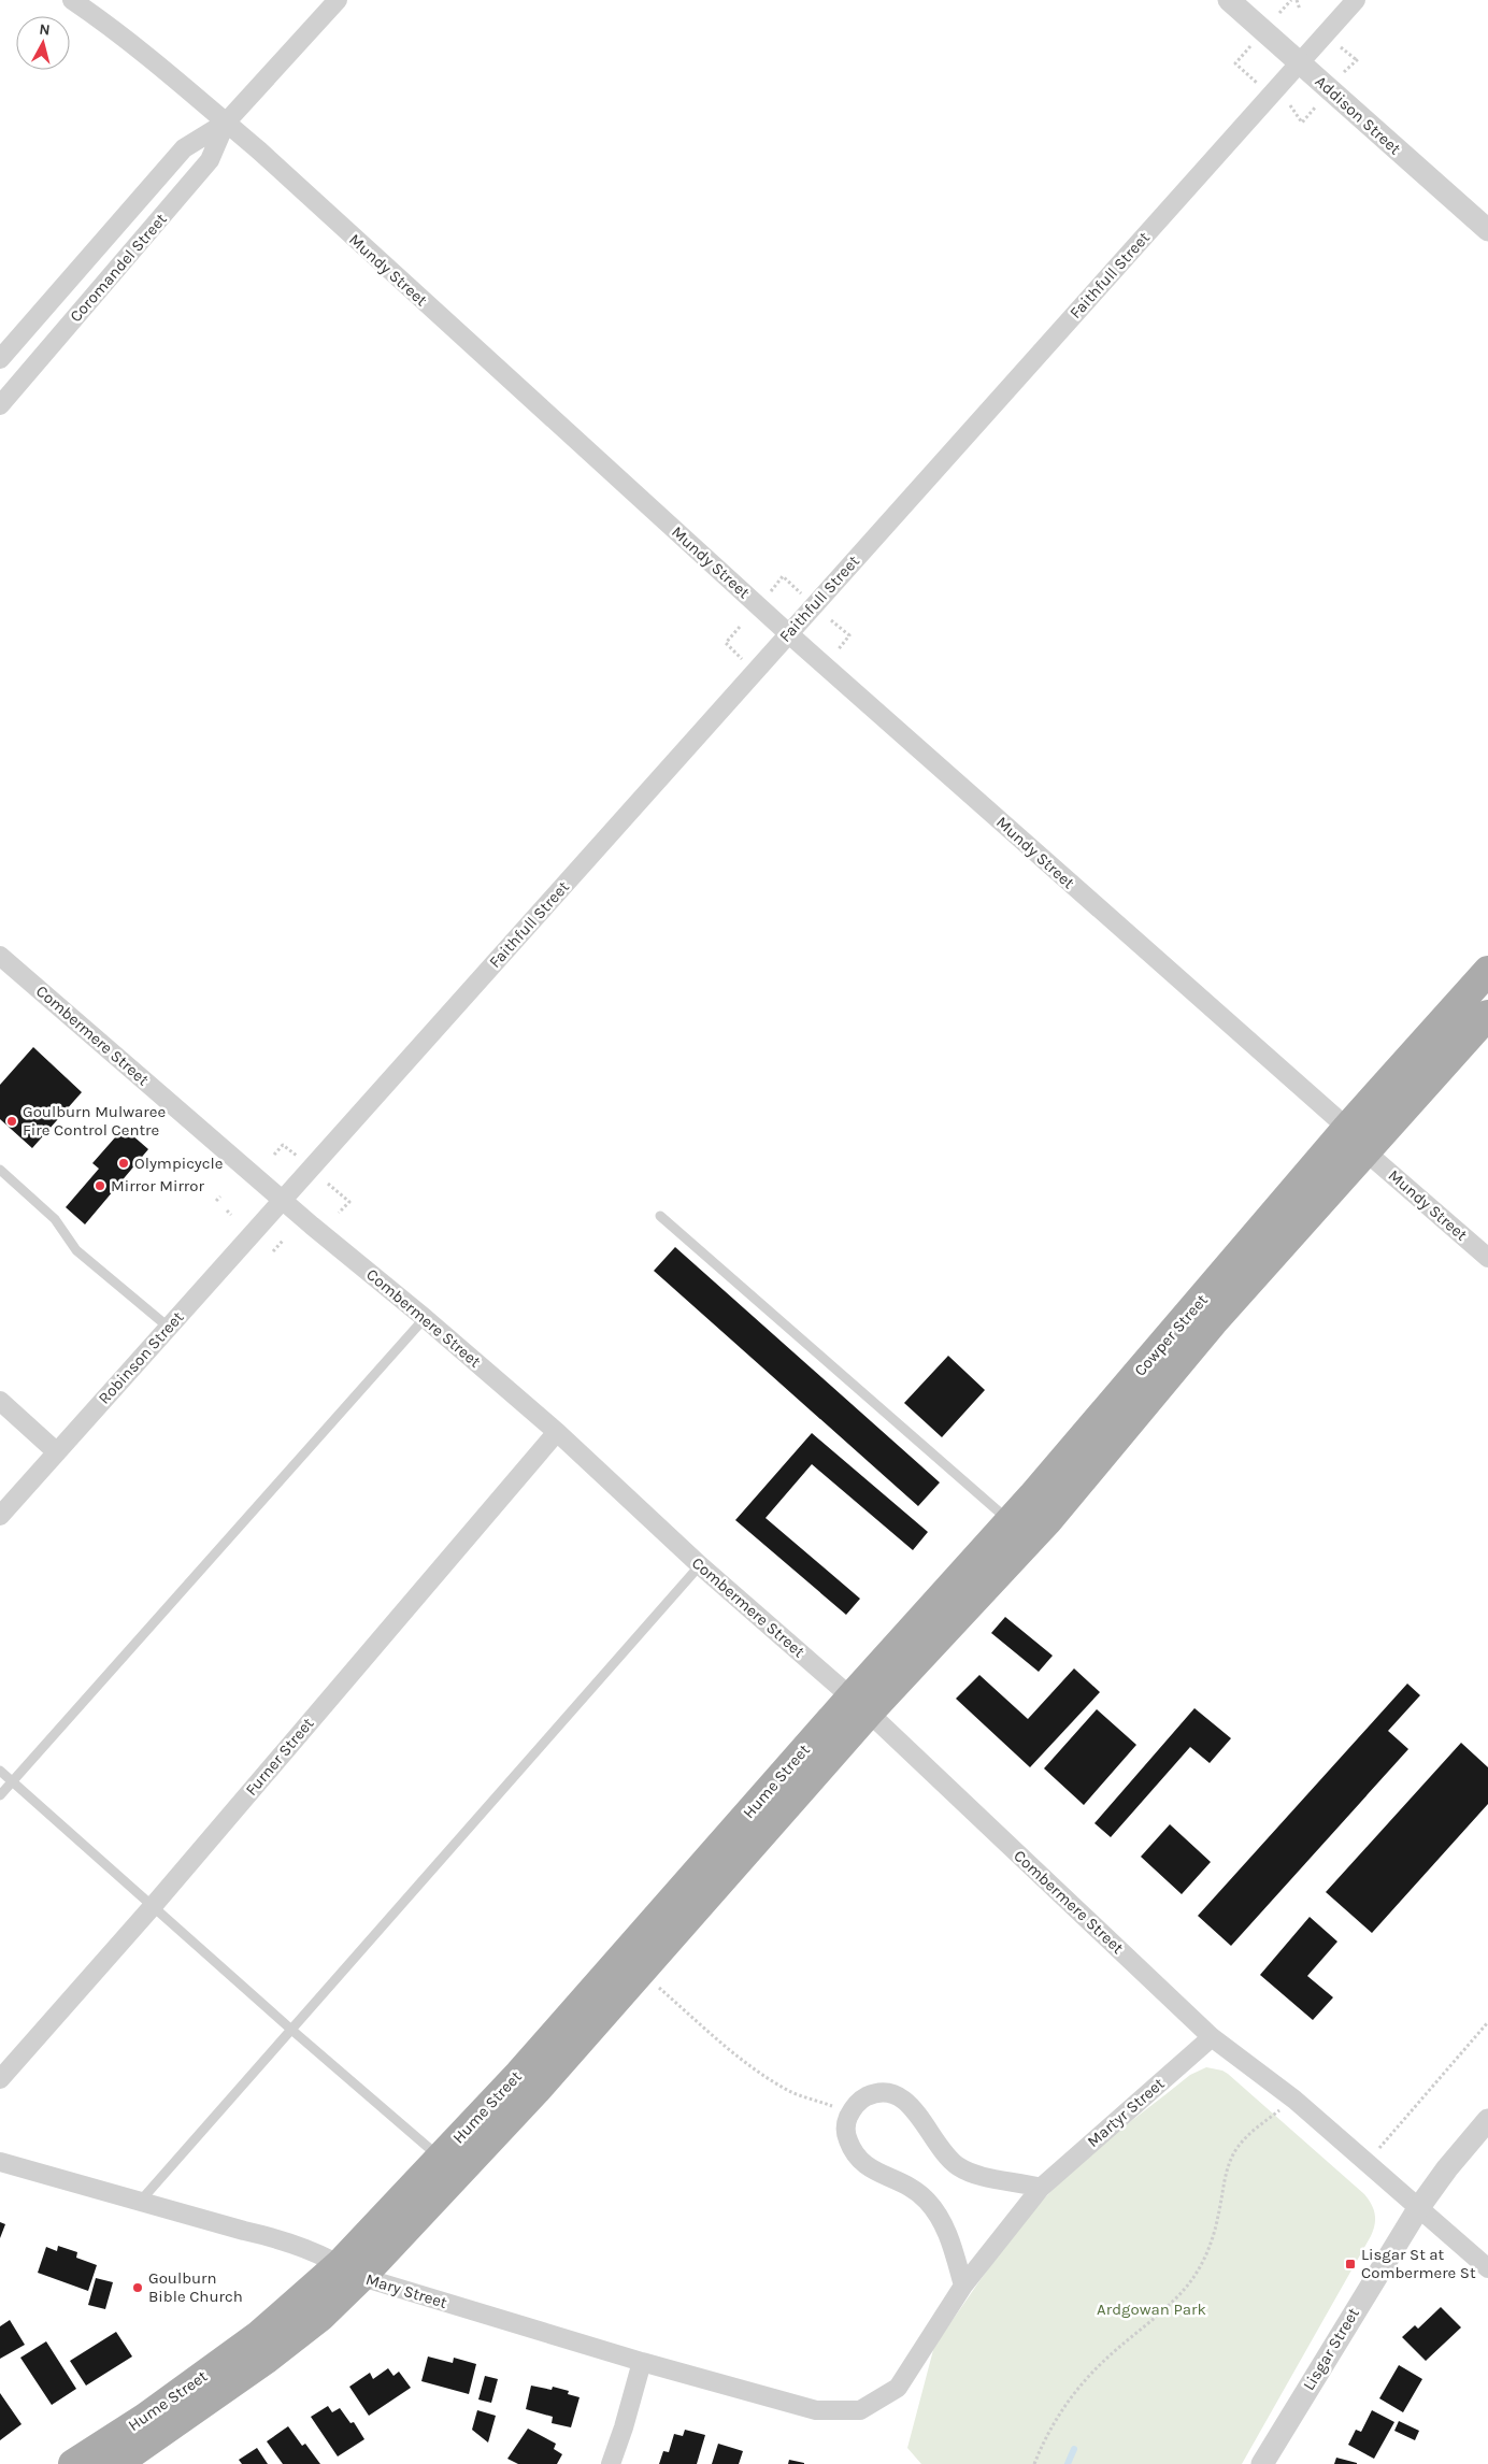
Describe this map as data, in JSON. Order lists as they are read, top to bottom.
{
  "streets": {
    "main road": ["Cowper Street", "Hume Street"],
    "street": [
      "Addison Street",
      "Coromandel Street",
      "Mundy Street",
      "Faithfull Street",
      "Combermere Street",
      "Robinson Street",
      "Furner Street",
      "Martyr Street",
      "Mary Street",
      "Lisgar Street"
    ]
  },
  "crossings": [
    ["Addison Street", "Faithfull Street"],
    ["Coromandel Street", "Mundy Street"],
    ["Mundy Street", "Faithfull Street"],
    ["Mundy Street", "Cowper Street"],
    ["Faithfull Street", "Combermere Street"],
    ["Faithfull Street", "Robinson Street"],
    ["Combermere Street", "Cowper Street"],
    ["Combermere Street", "Robinson Street"],
    ["Combermere Street", "Furner Street"],
    ["Combermere Street", "Hume Street"],
    ["Combermere Street", "Martyr Street"],
    ["Combermere Street", "Lisgar Street"],
    ["Cowper Street", "Hume Street"],
    ["Hume Street", "Mary Street"],
    ["Martyr Street", "Mary Street"]
  ],
  "parks": ["Ardgowan Park"],
  "places": {
    "other": [
      "Goulburn Mulwaree Fire Control Centre",
      "Olympicycle",
      "Mirror Mirror",
      "Goulburn Bible Church"
    ],
    "transit": ["Lisgar St at Combermere St"]
  },
  "north": "top"
}
